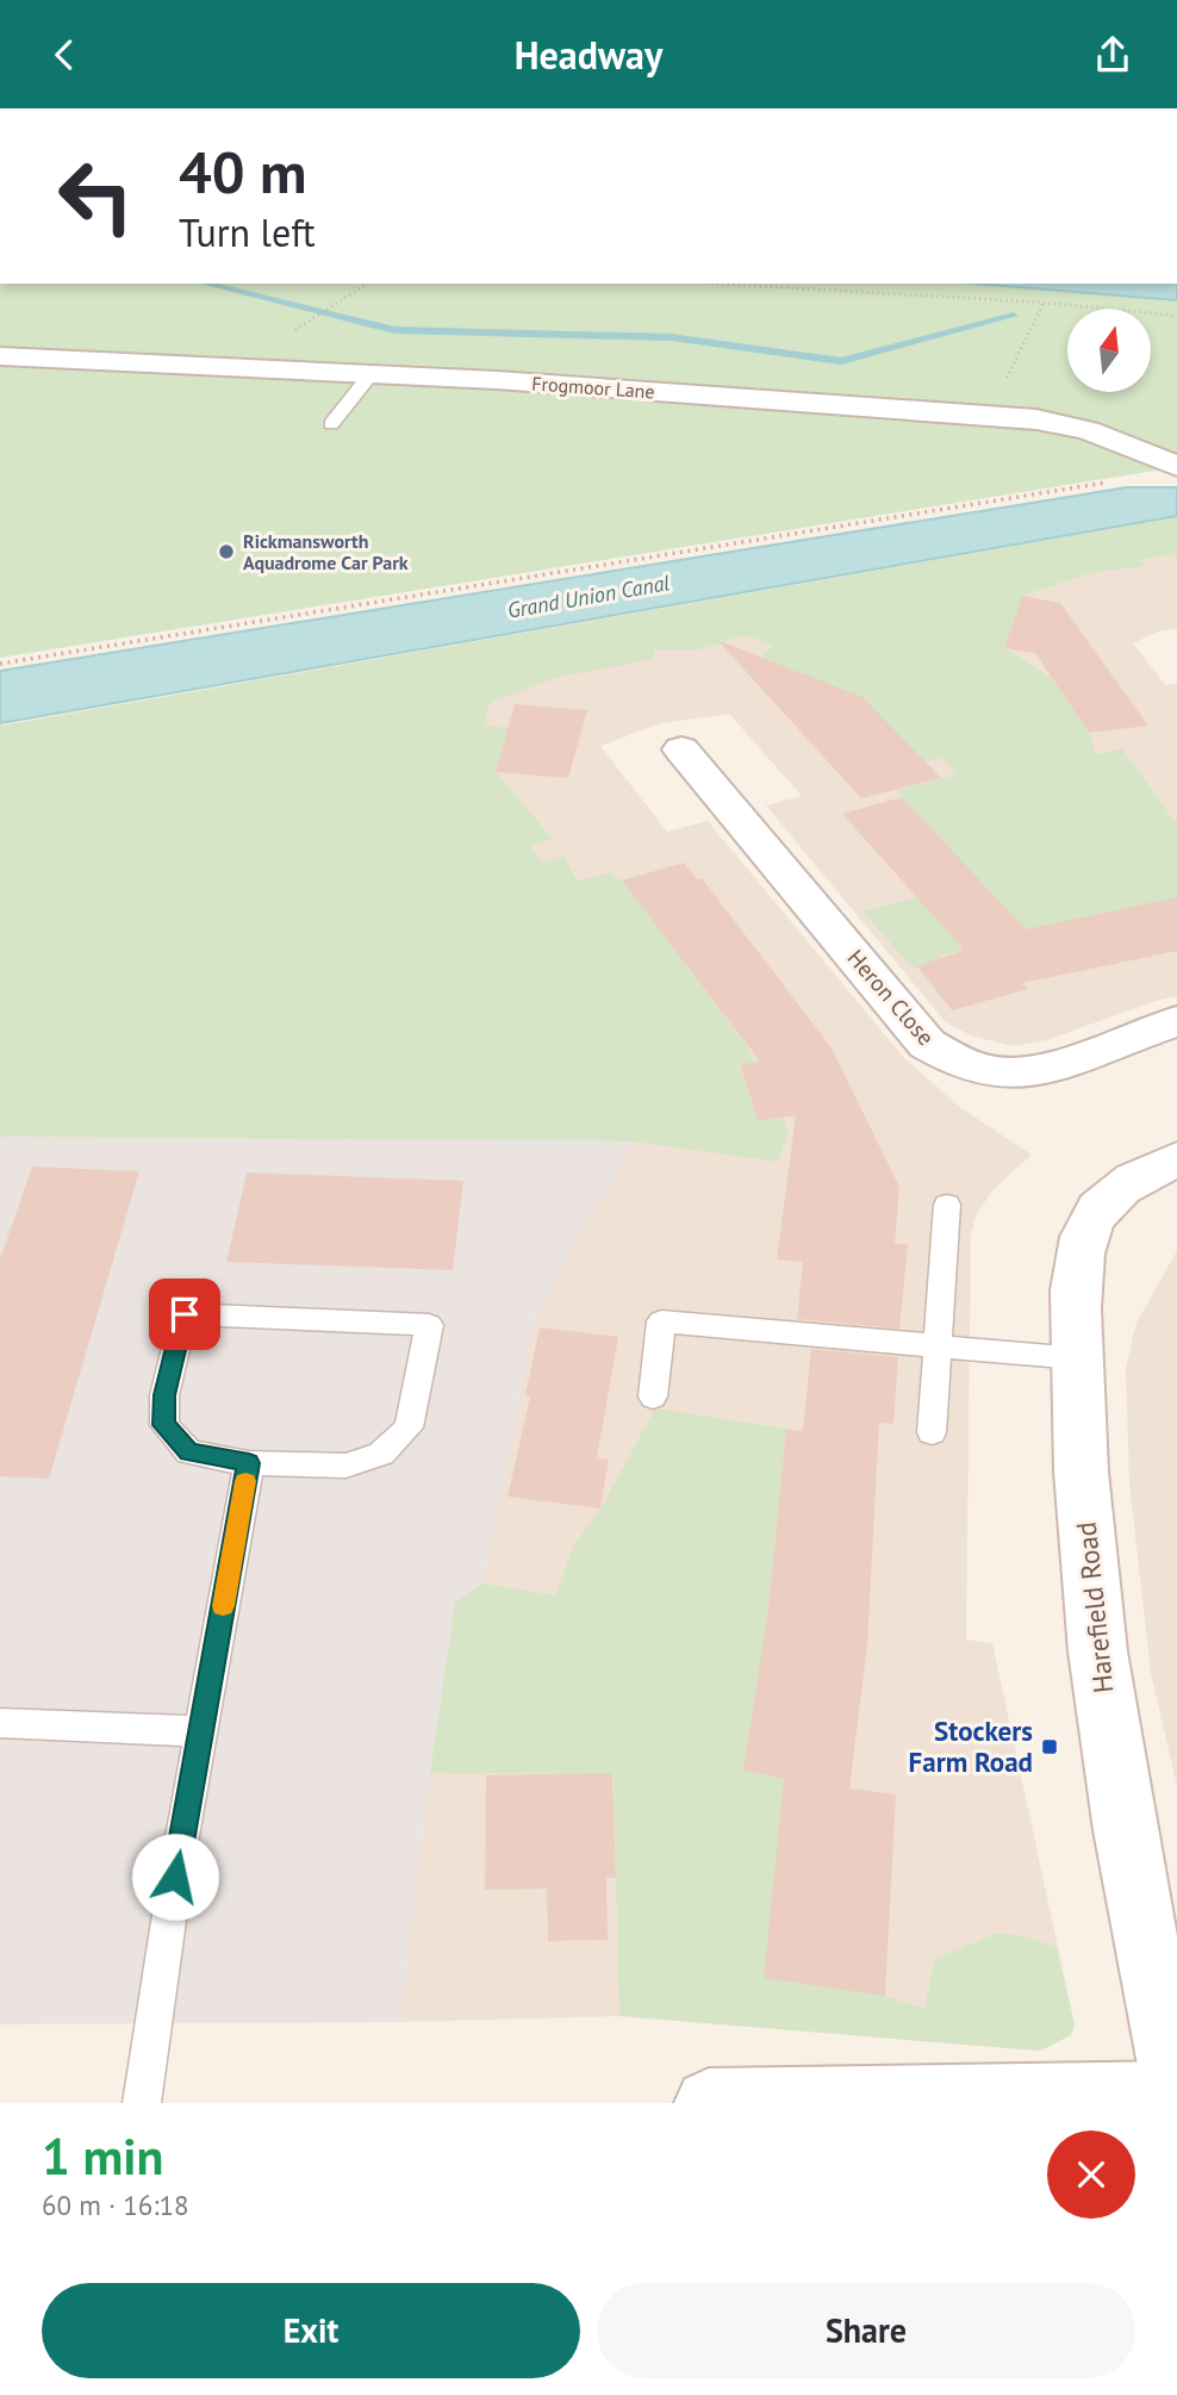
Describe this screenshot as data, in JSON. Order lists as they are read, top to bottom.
{
  "streets": {
    "street": ["Frogmoor Lane", "Heron Close", "Harefield Road"]
  },
  "water": ["Grand Union Canal"],
  "places": {
    "other": ["Rickmansworth Aquadrome Car Park"],
    "transit": ["Stockers Farm Road"]
  },
  "north": "top",
  "page": {
    "header": "Headway",
    "turn": ["40 m", "Turn left"],
    "heading": ["1 min", "60 m · 16:18"],
    "buttons": ["Exit", "Share"]
  }
}
